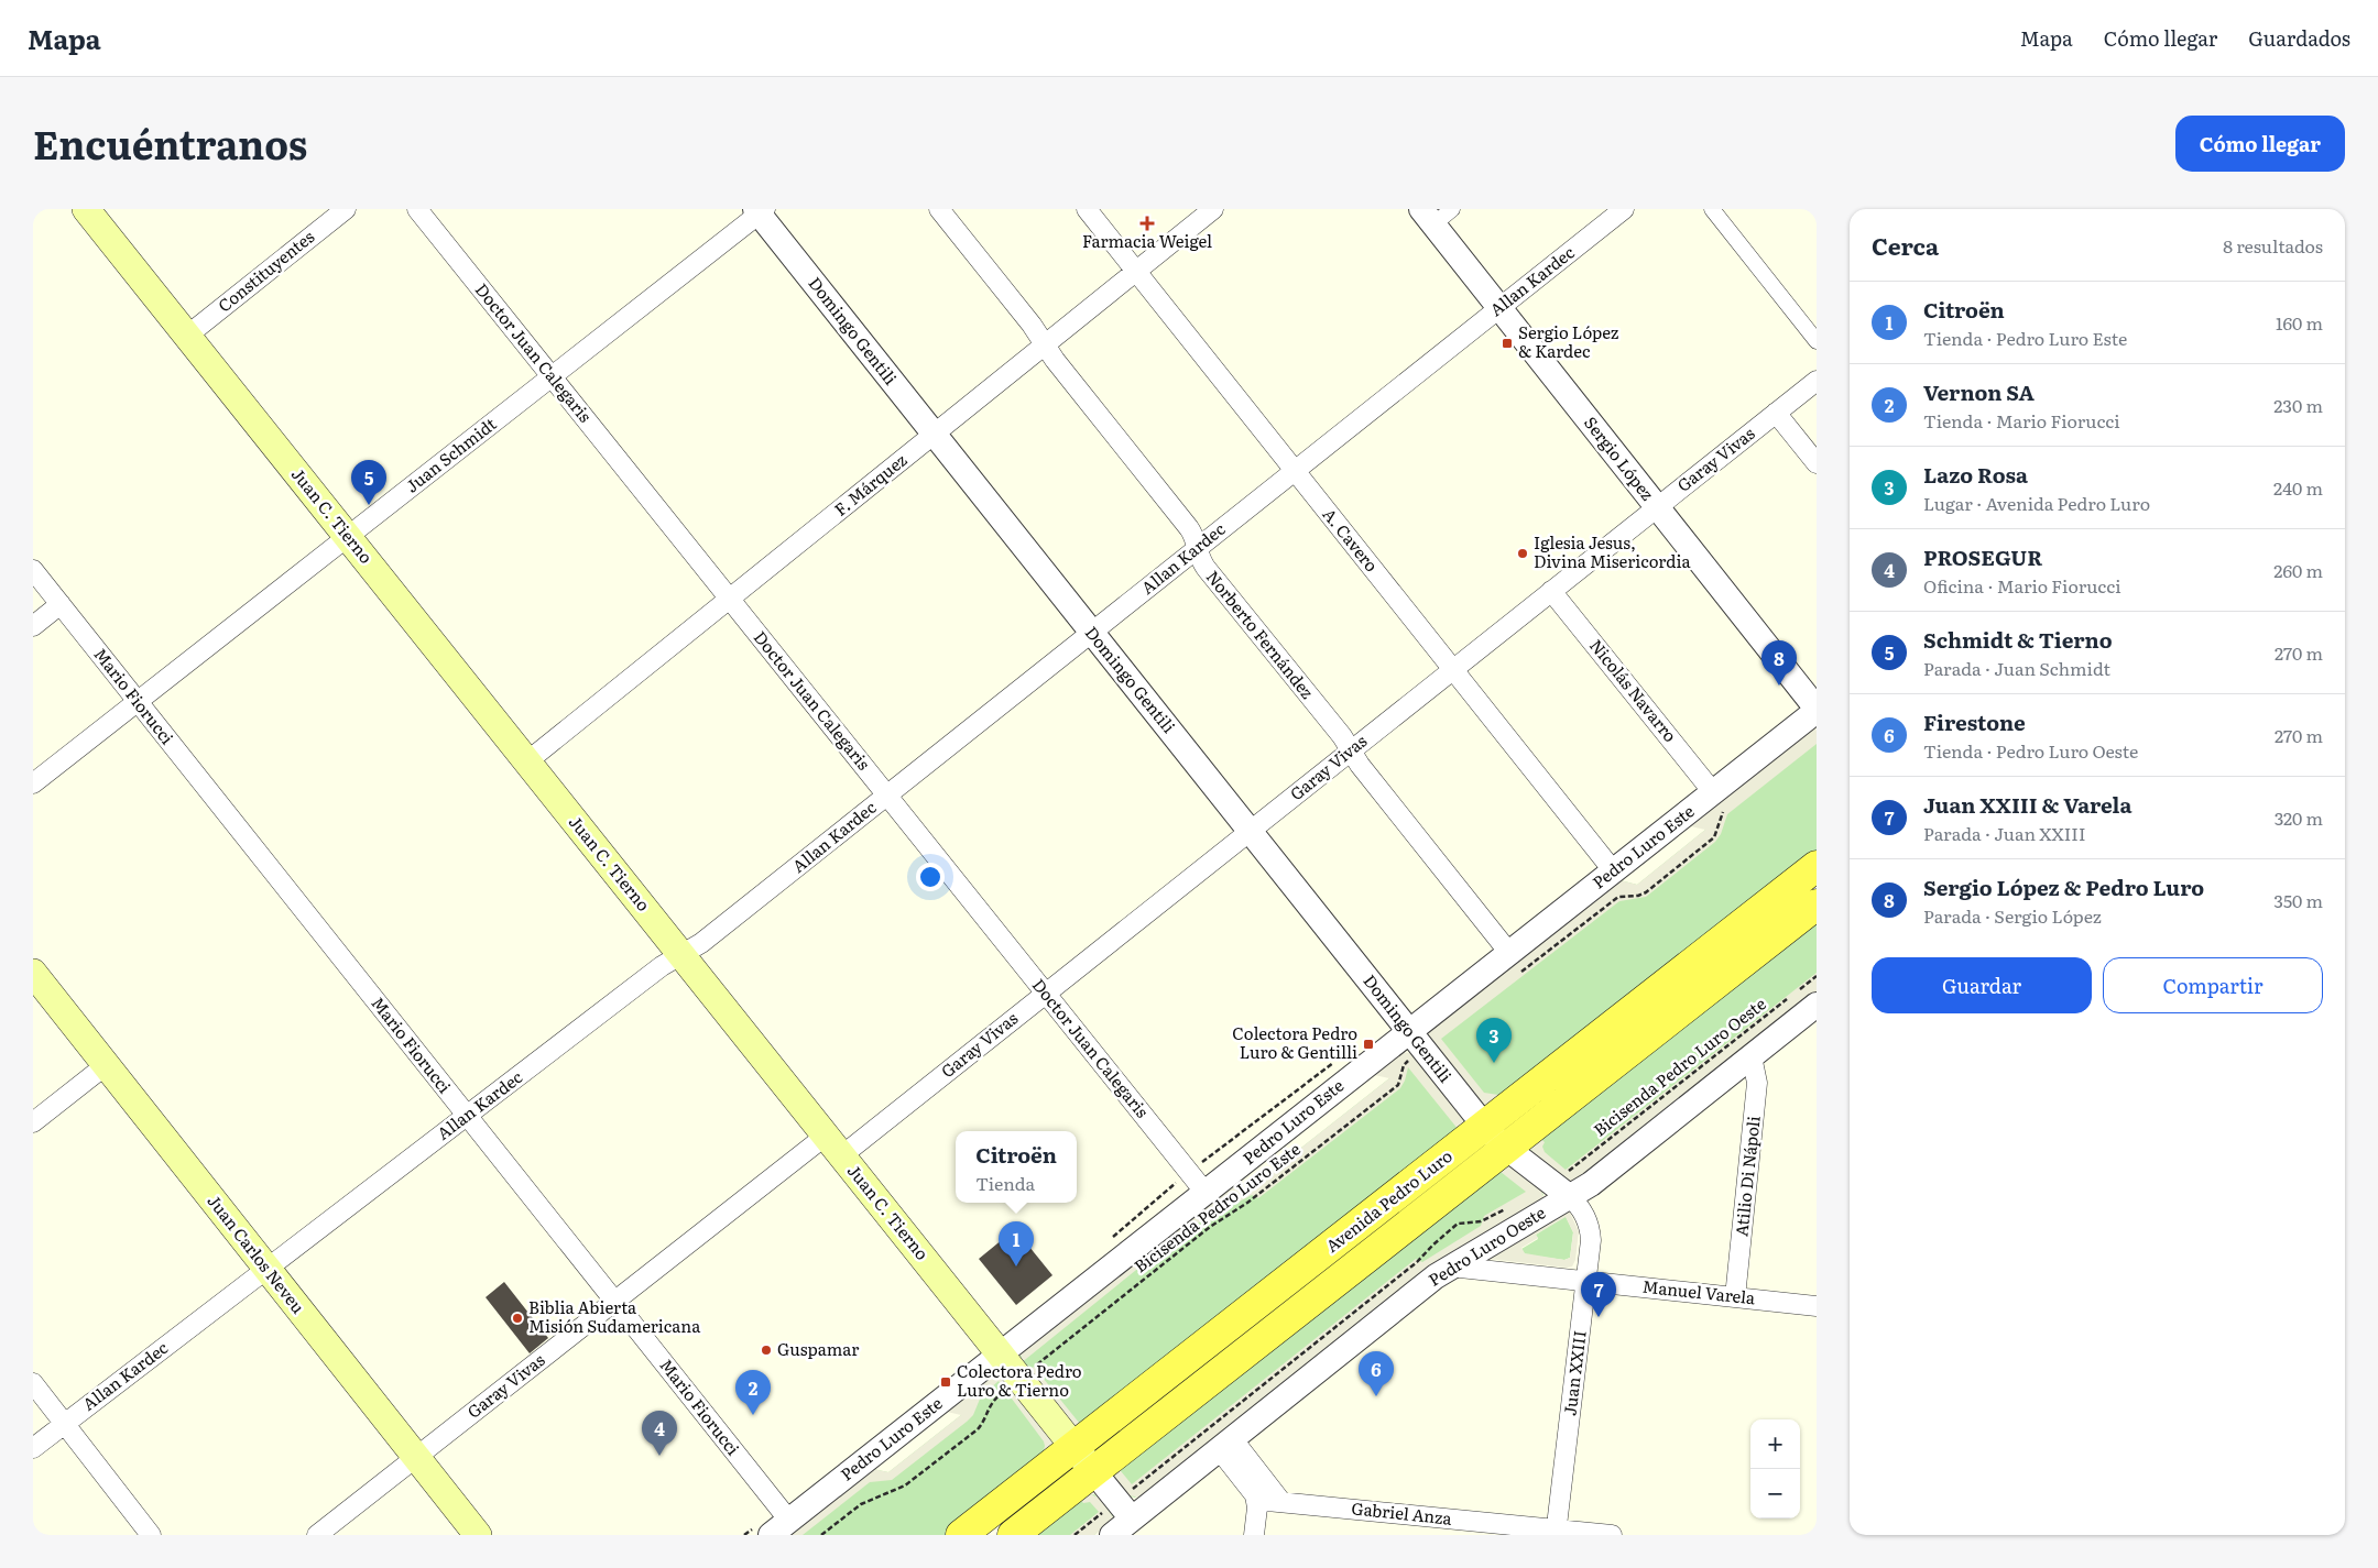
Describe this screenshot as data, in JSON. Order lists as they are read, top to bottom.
{
  "streets": {
    "main road": ["Juan C. Tierno", "Avenida Pedro Luro", "Juan Carlos Neveu"],
    "street": [
      "Constituyentes",
      "Allan Kardec",
      "Domingo Gentili",
      "Doctor Juan Calegaris",
      "Juan Schmidt",
      "Sergio López",
      "Garay Vivas",
      "F. Márquez",
      "A. Cavero",
      "Norberto Fernández",
      "Nicolás Navarro",
      "Mario Fiorucci",
      "Pedro Luro Este",
      "Atilio Di Nápoli",
      "Pedro Luro Oeste",
      "Manuel Varela",
      "Juan XXIII",
      "Gabriel Anza"
    ],
    "path": ["Bicisenda Pedro Luro Oeste", "Bicisenda Pedro Luro Este"]
  },
  "crossings": [
    ["Constituyentes", "Juan C. Tierno"],
    ["Allan Kardec", "Domingo Gentili"],
    ["Allan Kardec", "Doctor Juan Calegaris"],
    ["Allan Kardec", "Sergio López"],
    ["Allan Kardec", "Juan C. Tierno"],
    ["Allan Kardec", "A. Cavero"],
    ["Allan Kardec", "Norberto Fernández"],
    ["Allan Kardec", "Mario Fiorucci"],
    ["Allan Kardec", "Juan Carlos Neveu"],
    ["Domingo Gentili", "Juan Schmidt"],
    ["Domingo Gentili", "Garay Vivas"],
    ["Domingo Gentili", "F. Márquez"],
    ["Domingo Gentili", "Pedro Luro Este"],
    ["Domingo Gentili", "Avenida Pedro Luro"],
    ["Domingo Gentili", "Juan XXIII"],
    ["Doctor Juan Calegaris", "Juan Schmidt"],
    ["Doctor Juan Calegaris", "Garay Vivas"],
    ["Doctor Juan Calegaris", "F. Márquez"],
    ["Doctor Juan Calegaris", "Pedro Luro Este"],
    ["Juan Schmidt", "Juan C. Tierno"],
    ["Juan Schmidt", "Mario Fiorucci"],
    ["Sergio López", "Garay Vivas"],
    ["Sergio López", "Pedro Luro Este"],
    ["Garay Vivas", "Juan C. Tierno"],
    ["Garay Vivas", "A. Cavero"],
    ["Garay Vivas", "Norberto Fernández"],
    ["Garay Vivas", "Nicolás Navarro"],
    ["Garay Vivas", "Mario Fiorucci"],
    ["Garay Vivas", "Juan Carlos Neveu"],
    ["F. Márquez", "Juan C. Tierno"],
    ["F. Márquez", "A. Cavero"],
    ["F. Márquez", "Norberto Fernández"],
    ["Juan C. Tierno", "Pedro Luro Este"],
    ["Juan C. Tierno", "Avenida Pedro Luro"],
    ["Juan C. Tierno", "Pedro Luro Oeste"],
    ["A. Cavero", "Pedro Luro Este"],
    ["Norberto Fernández", "Pedro Luro Este"],
    ["Nicolás Navarro", "Pedro Luro Este"],
    ["Mario Fiorucci", "Pedro Luro Este"],
    ["Atilio Di Nápoli", "Pedro Luro Oeste"],
    ["Atilio Di Nápoli", "Manuel Varela"],
    ["Avenida Pedro Luro", "Juan XXIII"],
    ["Pedro Luro Oeste", "Manuel Varela"],
    ["Pedro Luro Oeste", "Juan XXIII"],
    ["Manuel Varela", "Juan XXIII"],
    ["Juan XXIII", "Gabriel Anza"]
  ],
  "places": {
    "health": ["Farmacia Weigel"],
    "transit": ["Sergio López & Kardec", "Colectora Pedro Luro & Gentilli", "Colectora Pedro Luro & Tierno"],
    "other": ["Iglesia Jesus, Divina Misericordia", "Biblia Abierta Misión Sudamericana", "Guspamar"]
  },
  "page": {
    "header": "Mapa",
    "nav": ["Mapa", "Cómo llegar", "Guardados"],
    "title": "Encuéntranos",
    "buttons": [
      "Cómo llegar",
      ["Guardar", "Compartir"]
    ],
    "heading": ["Cerca", "8 resultados"],
    "list": [
      {
        "mark": "1",
        "name": "Citroën",
        "note": "Tienda · Pedro Luro Este",
        "value": "160 m"
      },
      {
        "mark": "2",
        "name": "Vernon SA",
        "note": "Tienda · Mario Fiorucci",
        "value": "230 m"
      },
      {
        "mark": "3",
        "name": "Lazo Rosa",
        "note": "Lugar · Avenida Pedro Luro",
        "value": "240 m"
      },
      {
        "mark": "4",
        "name": "PROSEGUR",
        "note": "Oficina · Mario Fiorucci",
        "value": "260 m"
      },
      {
        "mark": "5",
        "name": "Schmidt & Tierno",
        "note": "Parada · Juan Schmidt",
        "value": "270 m"
      },
      {
        "mark": "6",
        "name": "Firestone",
        "note": "Tienda · Pedro Luro Oeste",
        "value": "270 m"
      },
      {
        "mark": "7",
        "name": "Juan XXIII & Varela",
        "note": "Parada · Juan XXIII",
        "value": "320 m"
      },
      {
        "mark": "8",
        "name": "Sergio López & Pedro Luro",
        "note": "Parada · Sergio López",
        "value": "350 m"
      }
    ],
    "pins": [
      "5",
      "8",
      "3",
      "1",
      "7",
      "6",
      "2",
      "4"
    ],
    "popup": ["Citroën", "Tienda"],
    "map_buttons": ["+", "−"]
  }
}
